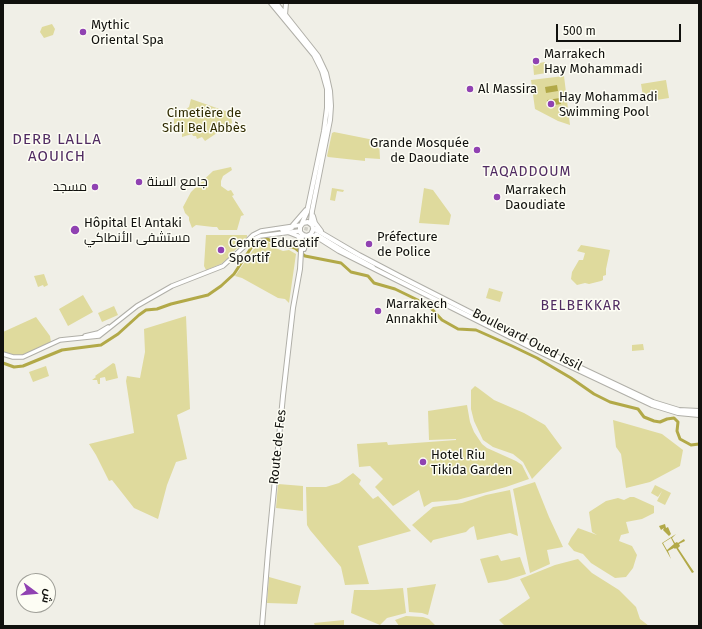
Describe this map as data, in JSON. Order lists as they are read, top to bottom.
{
  "streets": {
    "main road": ["Boulevard Oued Issil", "Route de Fes"]
  },
  "crossings": [
    ["Boulevard Oued Issil", "Route de Fes"]
  ],
  "districts": ["DERB LALLA AOUICH", "TAQADDOUM", "BELBEKKAR"],
  "parks": ["Cimetière de Sidi Bel Abbès"],
  "places": [
    "Mythic Oriental Spa",
    "Marrakech Hay Mohammadi",
    "Al Massira",
    "Hay Mohammadi Swimming Pool",
    "Grande Mosquée de Daoudiate",
    "جامع السنة",
    "مسجد",
    "Marrakech Daoudiate",
    "Hôpital El Antaki مستشفى الأنطاكي",
    "Préfecture de Police",
    "Centre Educatif Sportif",
    "Marrakech Annakhil",
    "Hotel Riu Tikida Garden"
  ],
  "scale_bar": "500 m",
  "north": "right"
}
